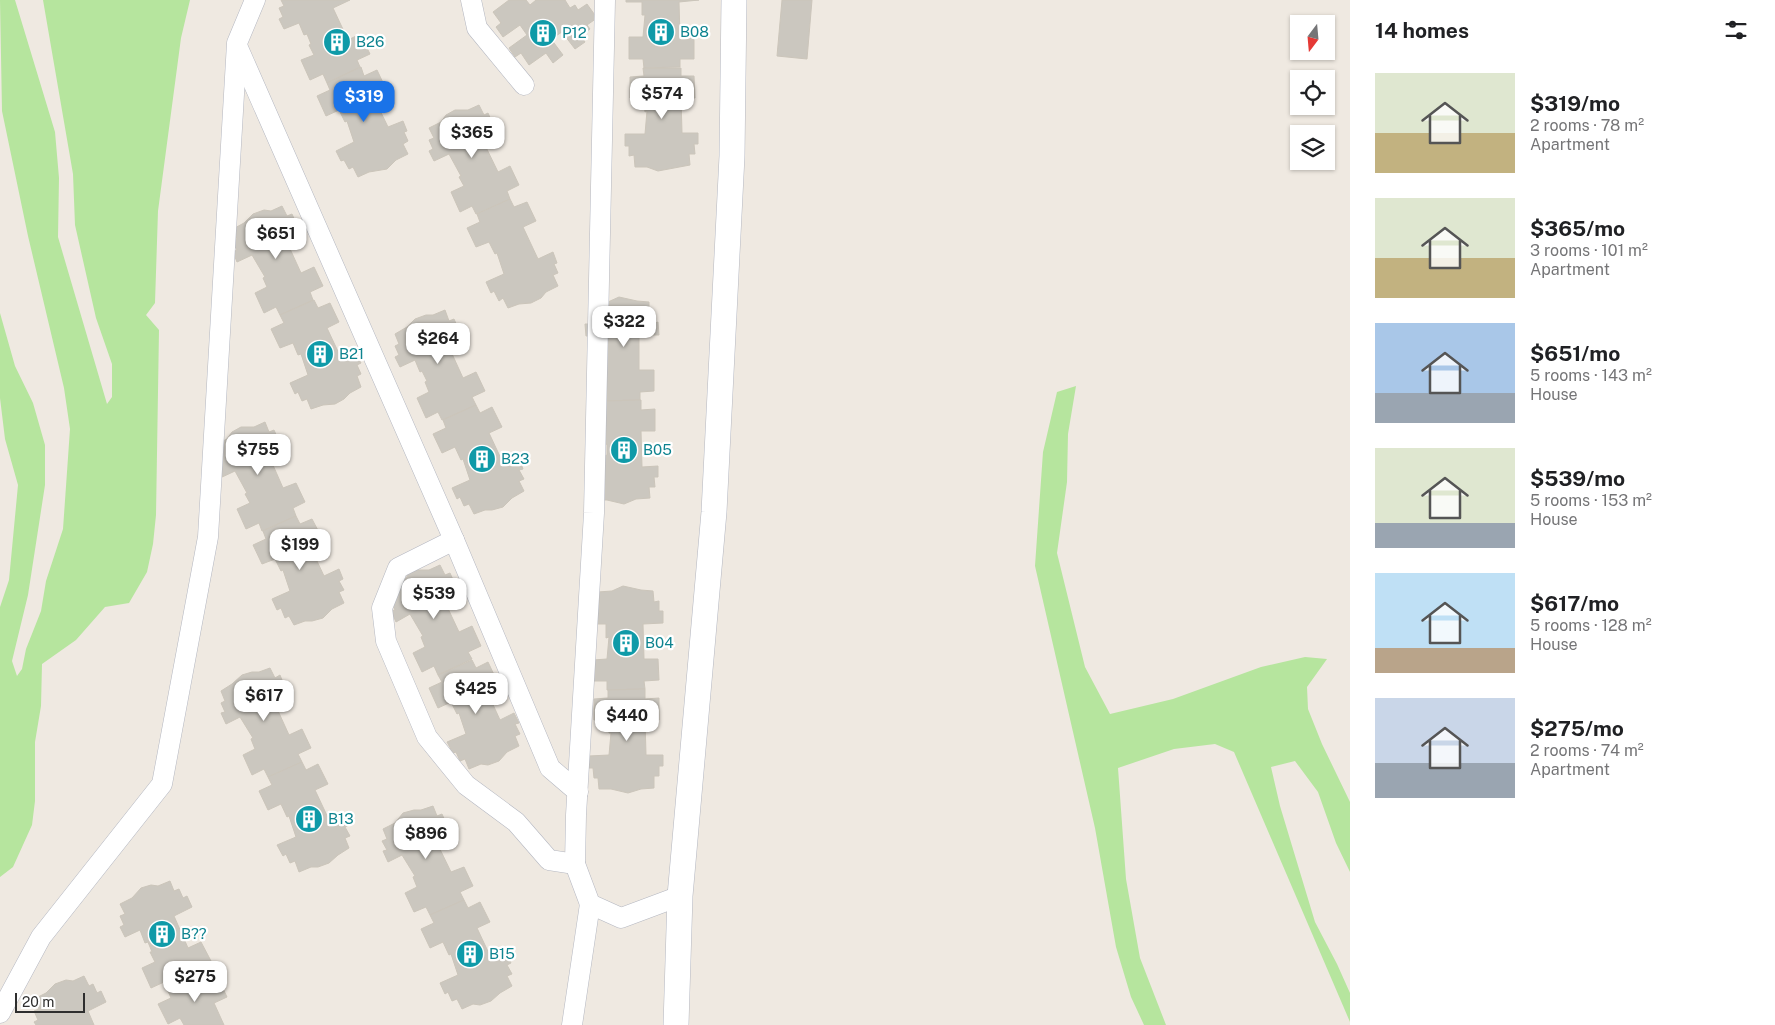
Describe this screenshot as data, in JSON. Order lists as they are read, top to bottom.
{
  "places": {
    "building": [
      "B08",
      "P12",
      "B26",
      "B21",
      "B05",
      "B23",
      "B04",
      "B13",
      "B??",
      "B15"
    ]
  },
  "scale_bar": "20 m",
  "north": "bottom",
  "page": {
    "heading": "14 homes",
    "list": [
      {
        "name": "$319/mo",
        "note": "2 rooms · 78 m² · Apartment"
      },
      {
        "name": "$365/mo",
        "note": "3 rooms · 101 m² · Apartment"
      },
      {
        "name": "$651/mo",
        "note": "5 rooms · 143 m² · House"
      },
      {
        "name": "$539/mo",
        "note": "5 rooms · 153 m² · House"
      },
      {
        "name": "$617/mo",
        "note": "5 rooms · 128 m² · House"
      },
      {
        "name": "$275/mo",
        "note": "2 rooms · 74 m² · Apartment"
      }
    ],
    "price": [
      "$574",
      "$319",
      "$365",
      "$651",
      "$322",
      "$264",
      "$755",
      "$199",
      "$539",
      "$425",
      "$617",
      "$440",
      "$896",
      "$275"
    ],
    "scale": "20 m"
  }
}
